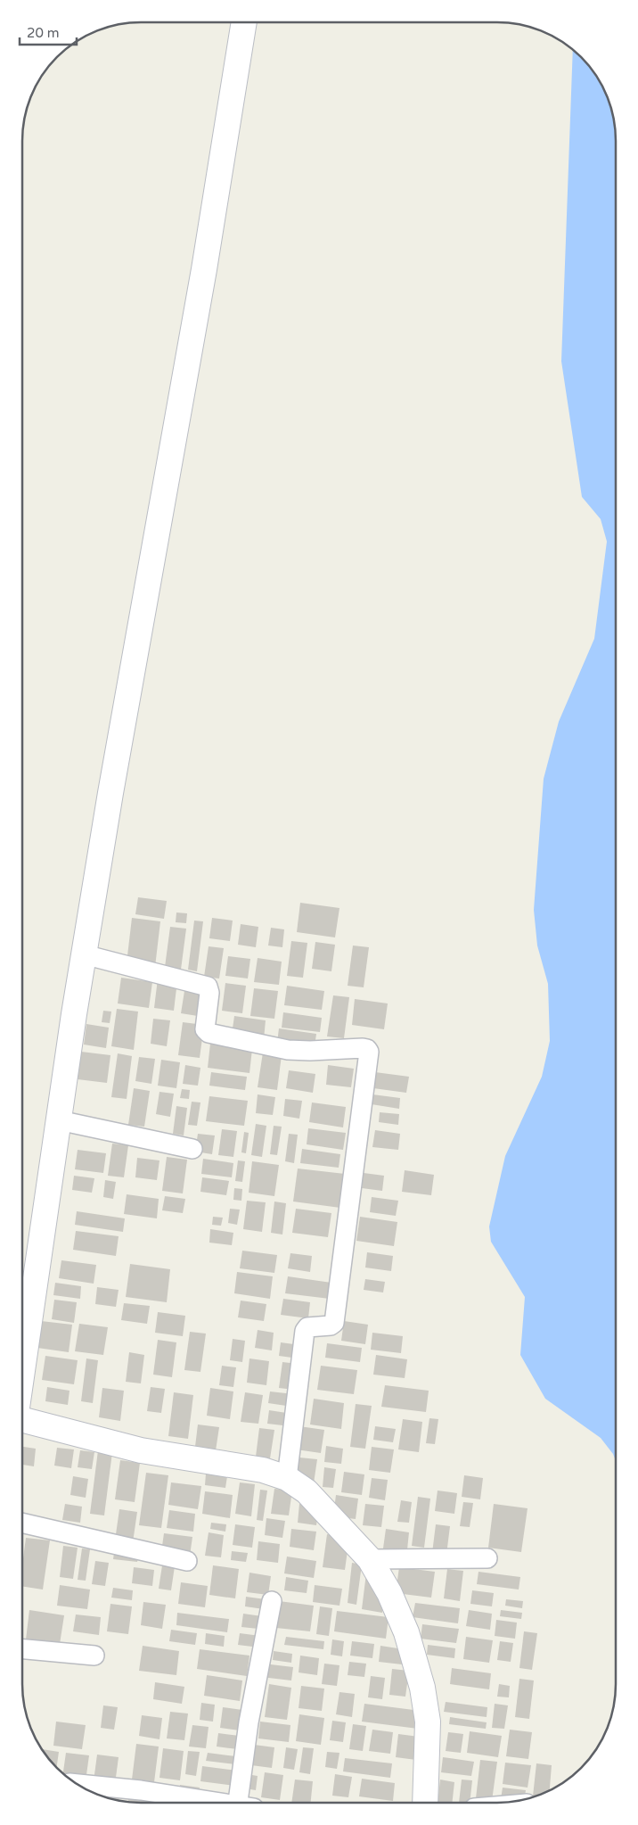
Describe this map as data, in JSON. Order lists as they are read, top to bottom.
{
  "scale_bar": "20 m"
}
